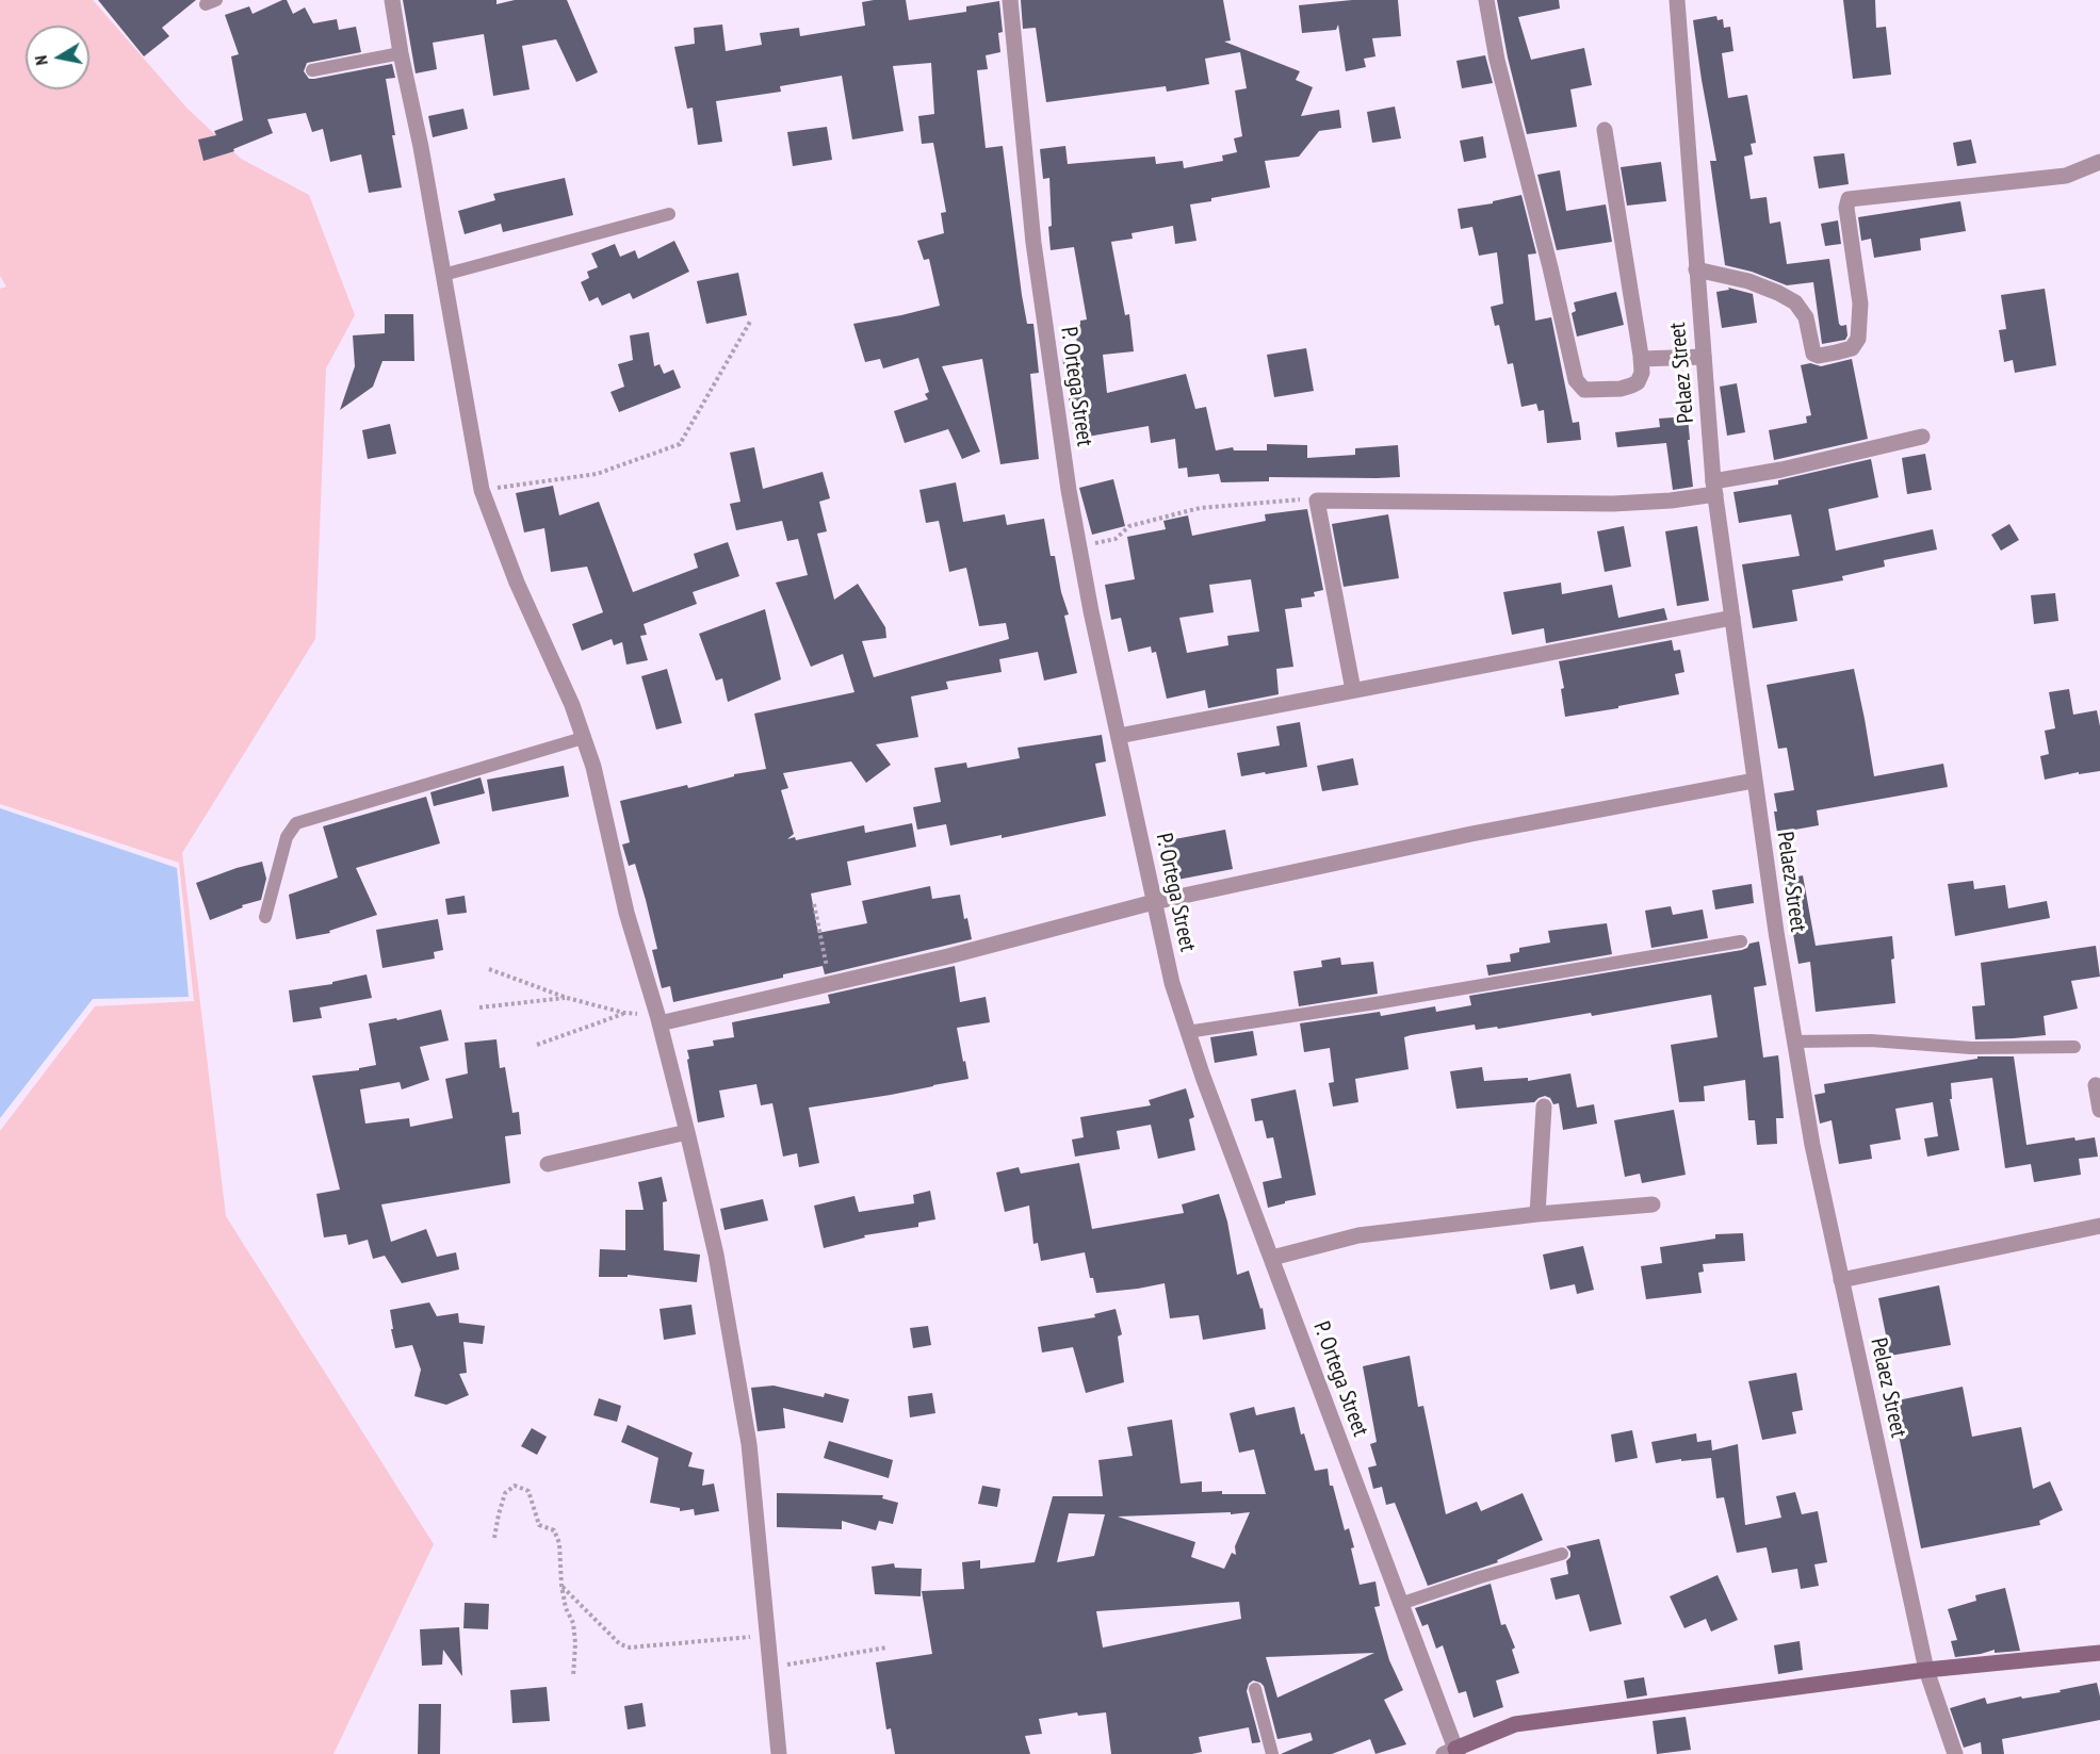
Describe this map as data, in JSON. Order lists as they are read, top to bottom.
{
  "streets": {
    "street": ["Pelaez Street", "P. Ortega Street"]
  },
  "north": "left"
}
